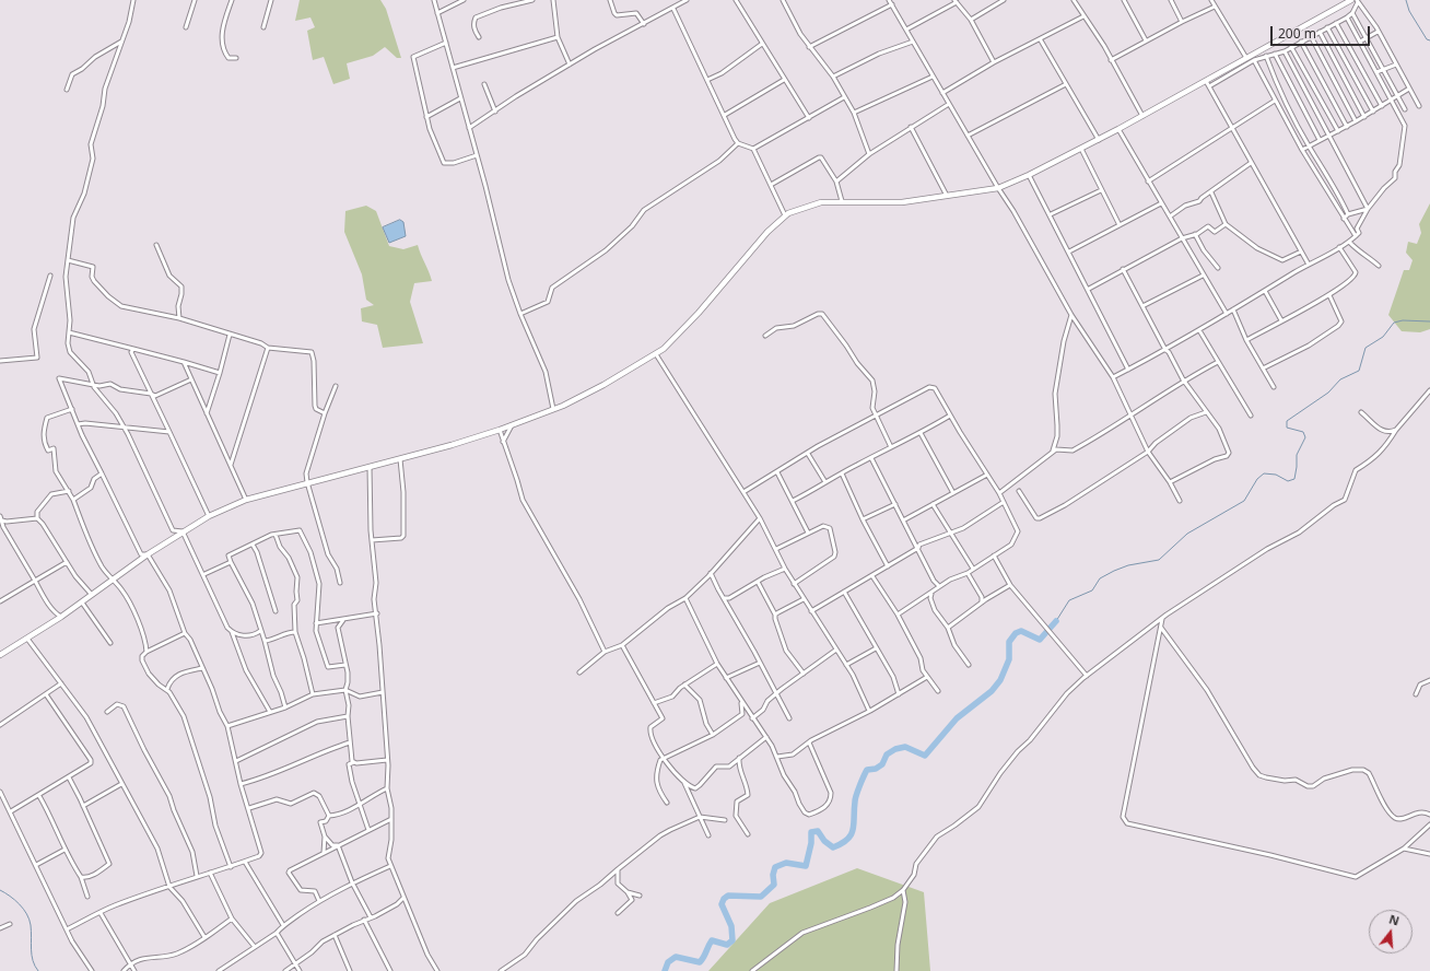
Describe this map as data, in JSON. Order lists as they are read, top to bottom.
{
  "scale_bar": "200 m",
  "north": "top"
}
